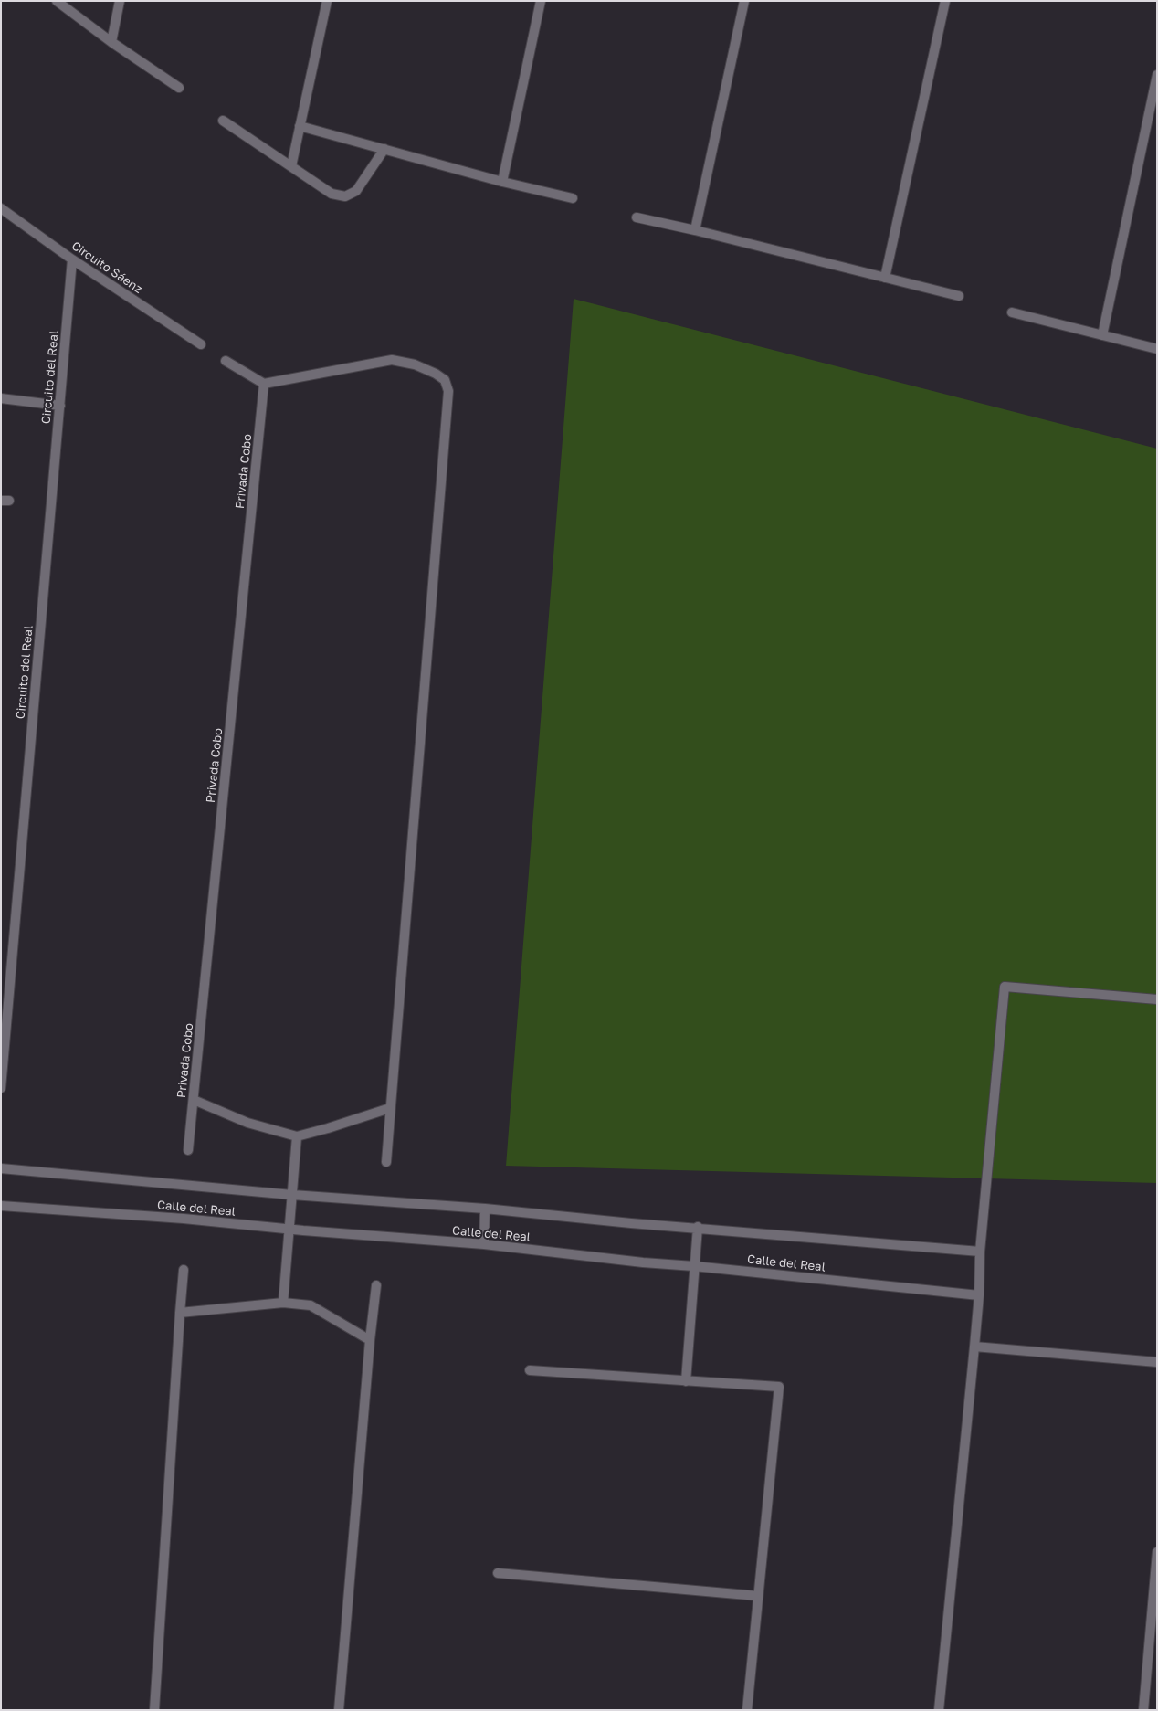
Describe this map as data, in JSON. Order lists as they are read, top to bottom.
{
  "streets": {
    "street": [
      "Circuito Sáenz",
      "Circuito del Real",
      "Privada Cobo",
      "Calle del Real"
    ]
  },
  "crossings": [
    ["Circuito Sáenz", "Circuito del Real"]
  ]
}
